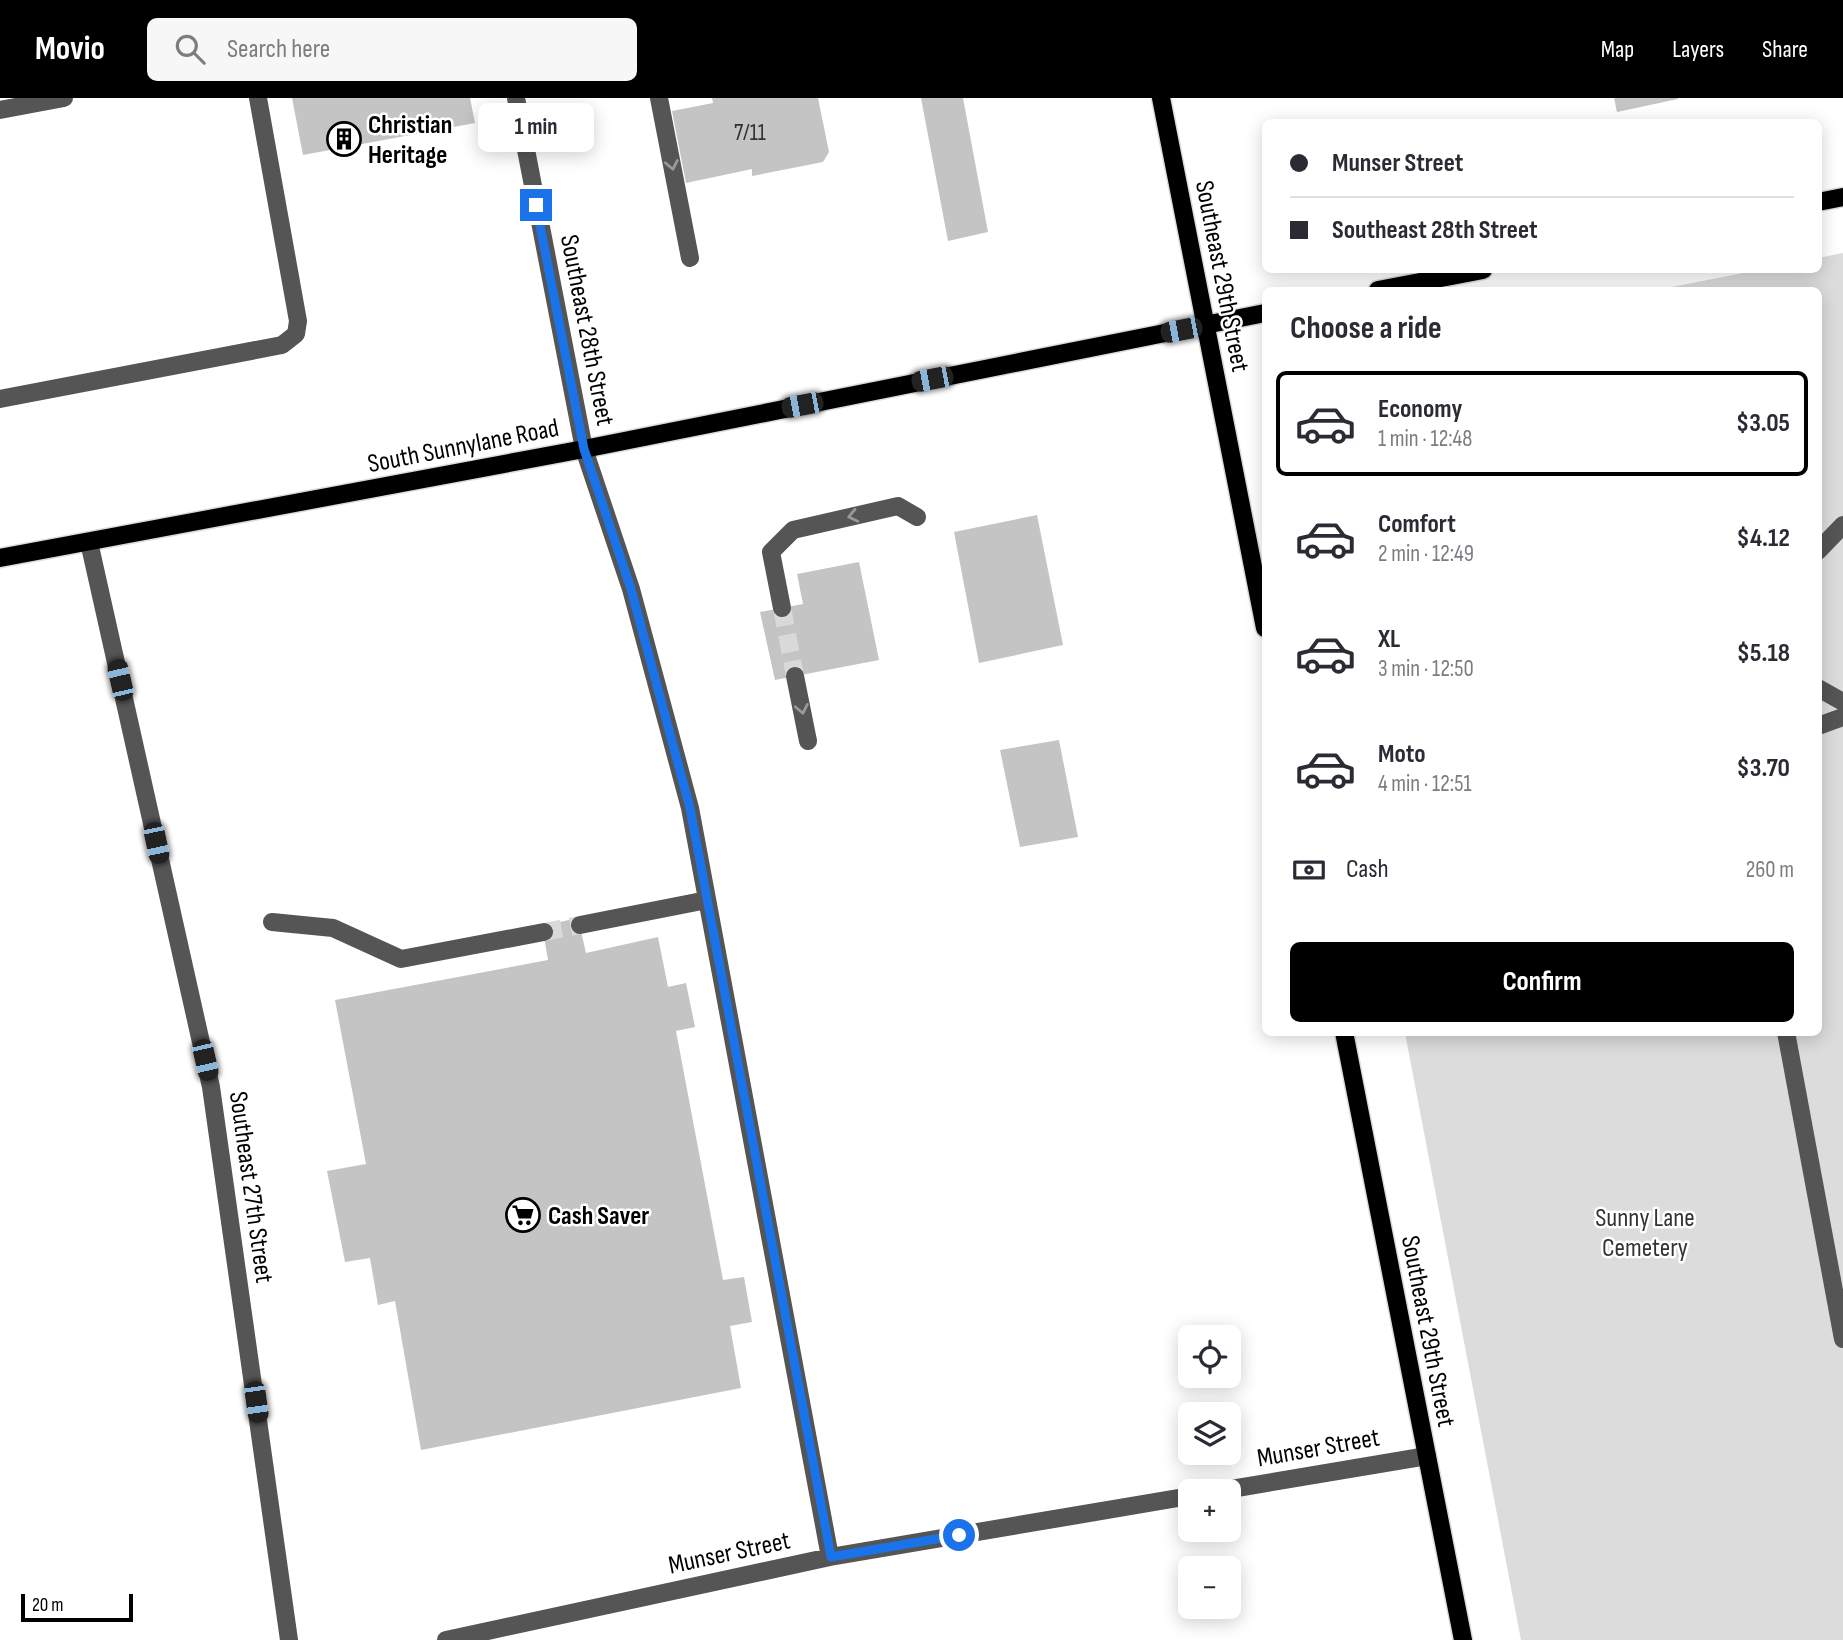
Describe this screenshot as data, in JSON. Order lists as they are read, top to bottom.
{
  "streets": {
    "main road": ["Southeast 29th Street", "South Sunnylane Road"],
    "street": ["Southeast 28th Street", "Southeast 27th Street", "Munser Street"]
  },
  "crossings": [
    ["Southeast 29th Street", "South Sunnylane Road"],
    ["Southeast 29th Street", "Munser Street"],
    ["Southeast 28th Street", "South Sunnylane Road"],
    ["Southeast 28th Street", "Munser Street"],
    ["South Sunnylane Road", "Southeast 27th Street"]
  ],
  "parks": ["Sunny Lane Cemetery"],
  "places": {
    "building": ["Christian Heritage"],
    "supermarket": ["Cash Saver"]
  },
  "house_numbers": ["7/11"],
  "scale_bar": "20 m",
  "page": {
    "header": "Movio",
    "search": "Search here",
    "nav": ["Map", "Layers", "Share"],
    "bubble": "1 min",
    "banner": ["Munser Street", "Southeast 28th Street"],
    "heading": "Choose a ride",
    "list": [
      {
        "name": "Economy",
        "note": "1 min · 12:48",
        "value": "$3.05"
      },
      {
        "name": "Comfort",
        "note": "2 min · 12:49",
        "value": "$4.12"
      },
      {
        "name": "XL",
        "note": "3 min · 12:50",
        "value": "$5.18"
      },
      {
        "name": "Moto",
        "note": "4 min · 12:51",
        "value": "$3.70"
      }
    ],
    "pay": ["Cash", "260 m"],
    "buttons": "Confirm",
    "map_buttons": ["+", "−"],
    "scale": "20 m"
  }
}
